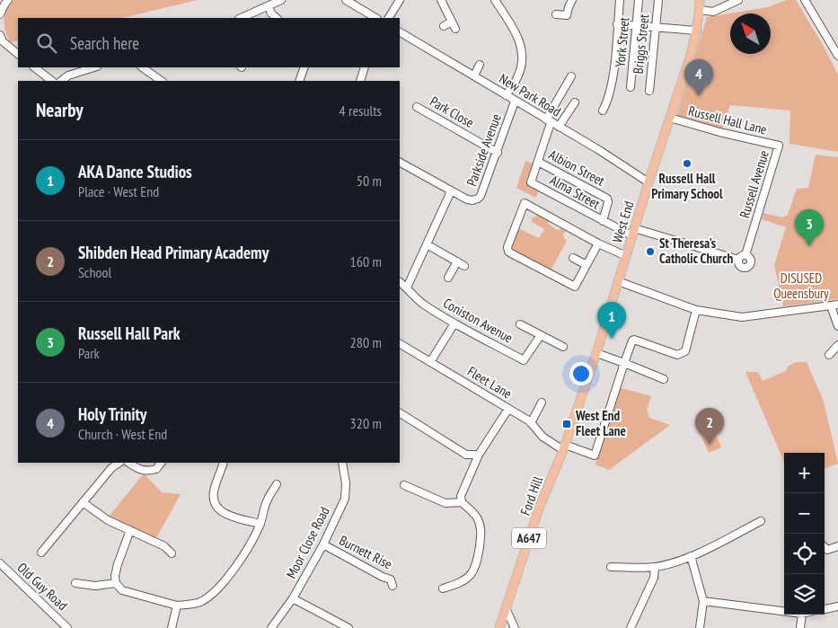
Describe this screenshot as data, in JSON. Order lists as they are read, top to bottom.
{
  "streets": {
    "main road": ["West End", "Ford Hill", "A647"],
    "street": [
      "York Street",
      "Briggs Street",
      "New Park Road",
      "Park Close",
      "Russell Hall Lane",
      "Parkside Avenue",
      "Albion Street",
      "Russell Avenue",
      "Alma Street",
      "Coniston Avenue",
      "Fleet Lane",
      "Moor Close Road",
      "Burnett Rise",
      "Old Guy Road"
    ]
  },
  "crossings": [
    ["New Park Road", "Parkside Avenue"],
    ["New Park Road", "West End"],
    ["Park Close", "Parkside Avenue"],
    ["Russell Hall Lane", "Russell Avenue"],
    ["Russell Hall Lane", "West End"],
    ["Albion Street", "Alma Street"],
    ["Russell Avenue", "Alma Street"],
    ["Alma Street", "West End"],
    ["West End", "Fleet Lane"],
    ["West End", "Ford Hill"],
    ["Fleet Lane", "Ford Hill"],
    ["Moor Close Road", "Burnett Rise"]
  ],
  "parks": ["DISUSED Queensbury"],
  "places": {
    "other": ["Russell Hall Primary School", "St Theresa's Catholic Church"],
    "transit": ["West End Fleet Lane"]
  },
  "north": "top left",
  "page": {
    "search": "Search here",
    "pins": [
      "4",
      "3",
      "1",
      "2"
    ],
    "heading": ["Nearby", "4 results"],
    "list": [
      {
        "mark": "1",
        "name": "AKA Dance Studios",
        "note": "Place · West End",
        "value": "50 m"
      },
      {
        "mark": "2",
        "name": "Shibden Head Primary Academy",
        "note": "School",
        "value": "160 m"
      },
      {
        "mark": "3",
        "name": "Russell Hall Park",
        "note": "Park",
        "value": "280 m"
      },
      {
        "mark": "4",
        "name": "Holy Trinity",
        "note": "Church · West End",
        "value": "320 m"
      }
    ],
    "map_buttons": ["+", "−"]
  }
}
